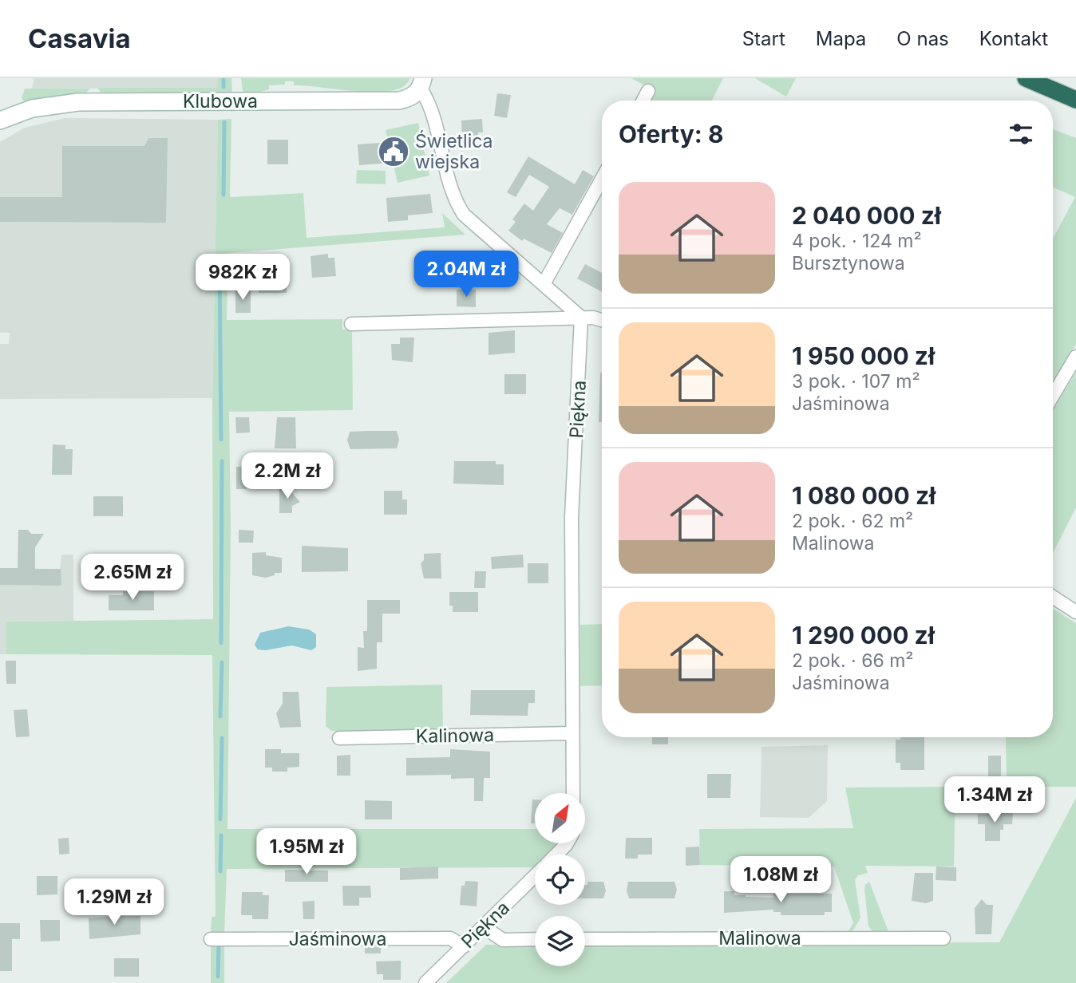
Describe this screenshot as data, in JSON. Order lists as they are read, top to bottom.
{
  "streets": {
    "street": [
      "Klubowa",
      "Piękna",
      "Kalinowa",
      "Malinowa",
      "Jaśminowa"
    ]
  },
  "crossings": [
    ["Piękna", "Kalinowa"],
    ["Piękna", "Jaśminowa"]
  ],
  "places": {
    "public building": ["Świetlica wiejska"]
  },
  "north": "top right",
  "page": {
    "header": "Casavia",
    "nav": [
      "Start",
      "Mapa",
      "O nas",
      "Kontakt"
    ],
    "heading": "Oferty: 8",
    "list": [
      {
        "name": "2 040 000 zł",
        "note": "4 pok. · 124 m² · Bursztynowa"
      },
      {
        "name": "1 950 000 zł",
        "note": "3 pok. · 107 m² · Jaśminowa"
      },
      {
        "name": "1 080 000 zł",
        "note": "2 pok. · 62 m² · Malinowa"
      },
      {
        "name": "1 290 000 zł",
        "note": "2 pok. · 66 m² · Jaśminowa"
      }
    ],
    "price": [
      "2.04M zł",
      "982K zł",
      "2.2M zł",
      "2.65M zł",
      "1.34M zł",
      "1.95M zł",
      "1.08M zł",
      "1.29M zł"
    ]
  }
}
